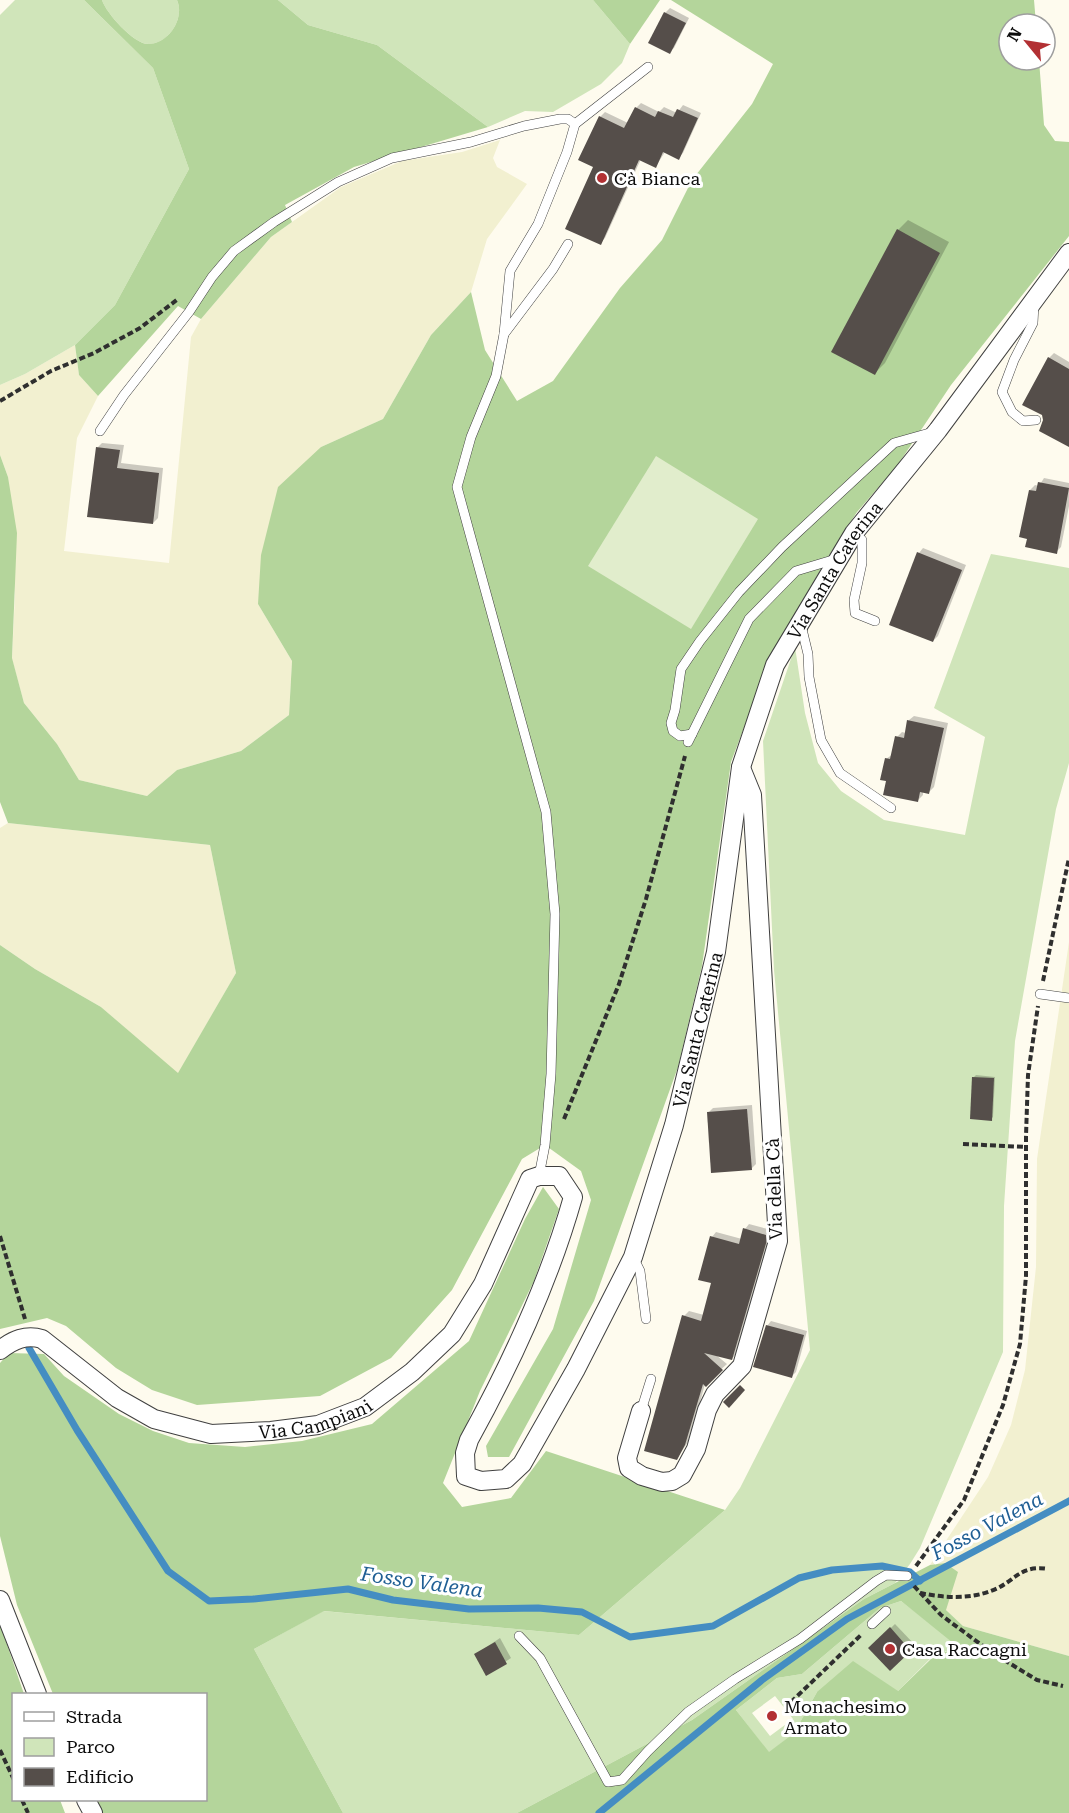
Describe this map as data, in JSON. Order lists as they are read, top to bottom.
{
  "streets": {
    "street": ["Via Santa Caterina", "Via della Cà", "Via Campiani"]
  },
  "crossings": [
    ["Via Santa Caterina", "Via della Cà"],
    ["Via Santa Caterina", "Via Campiani"]
  ],
  "water": ["Fosso Valena"],
  "places": ["Cà Bianca", "Casa Raccagni", "Monachesimo Armato"],
  "legend": ["Strada", "Parco", "Edificio"],
  "north": "top left"
}
